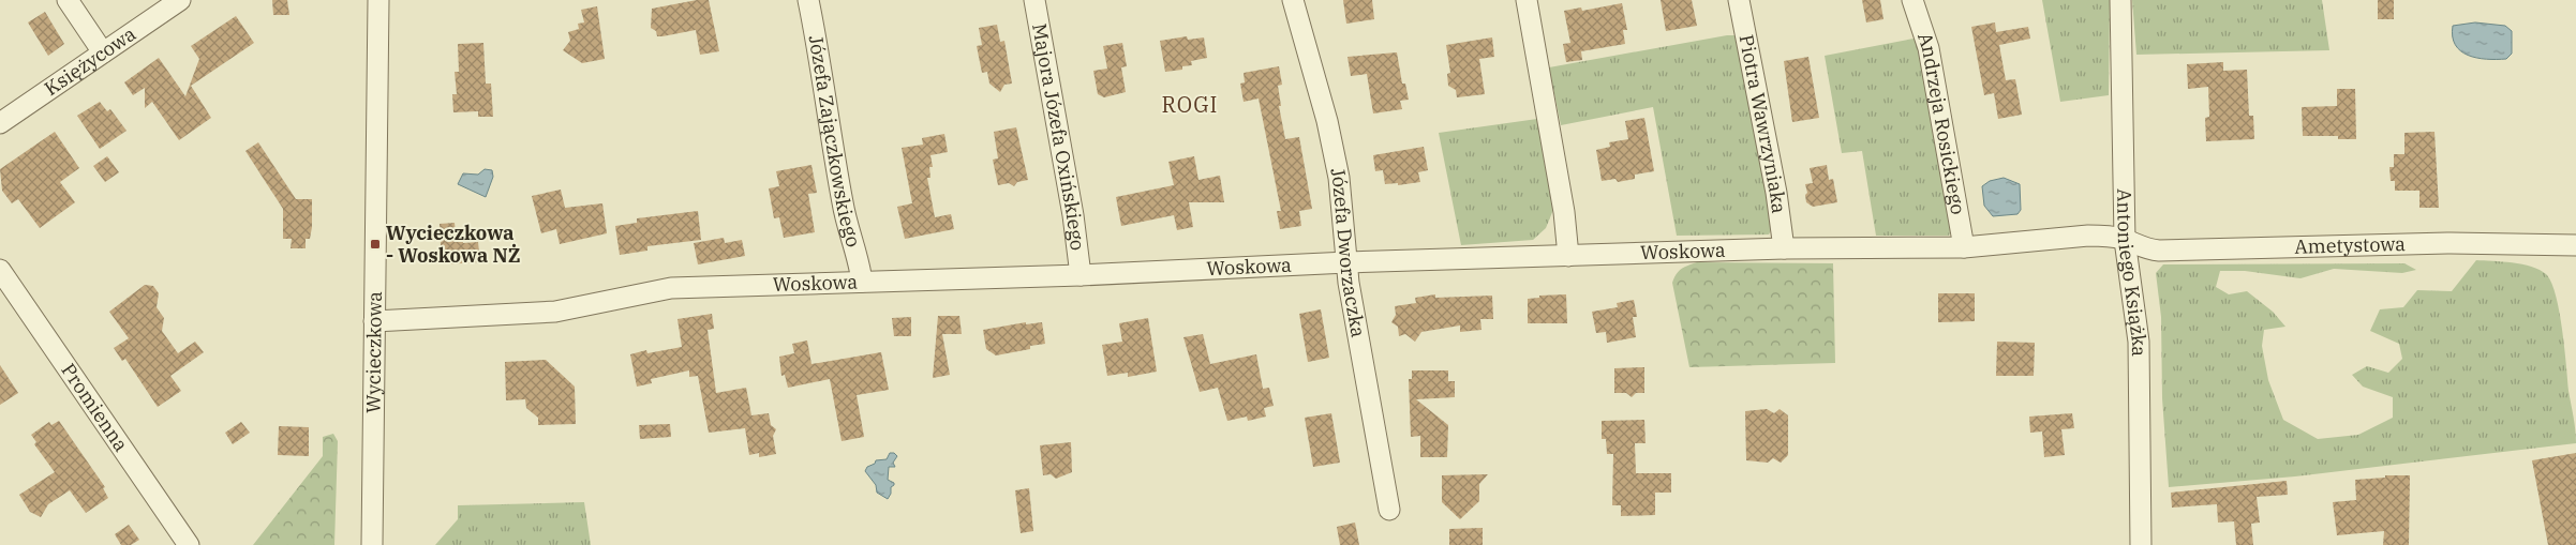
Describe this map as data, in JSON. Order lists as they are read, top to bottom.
{
  "streets": {
    "street": [
      "Księżycowa",
      "Andrzeja Rosickiego",
      "Piotra Wawrzyniaka",
      "Majora Józefa Oxińskiego",
      "Józefa Zajączkowskiego",
      "Ametystowa",
      "Józefa Dworzaczka",
      "Woskowa",
      "Antoniego Książka",
      "Wycieczkowa",
      "Promienna"
    ]
  },
  "crossings": [
    ["Andrzeja Rosickiego", "Woskowa"],
    ["Piotra Wawrzyniaka", "Woskowa"],
    ["Majora Józefa Oxińskiego", "Woskowa"],
    ["Józefa Zajączkowskiego", "Woskowa"],
    ["Ametystowa", "Woskowa"],
    ["Ametystowa", "Antoniego Książka"],
    ["Józefa Dworzaczka", "Woskowa"],
    ["Woskowa", "Antoniego Książka"],
    ["Woskowa", "Wycieczkowa"]
  ],
  "districts": ["ROGI"],
  "places": {
    "transit": ["Wycieczkowa - Woskowa NŻ"]
  }
}
